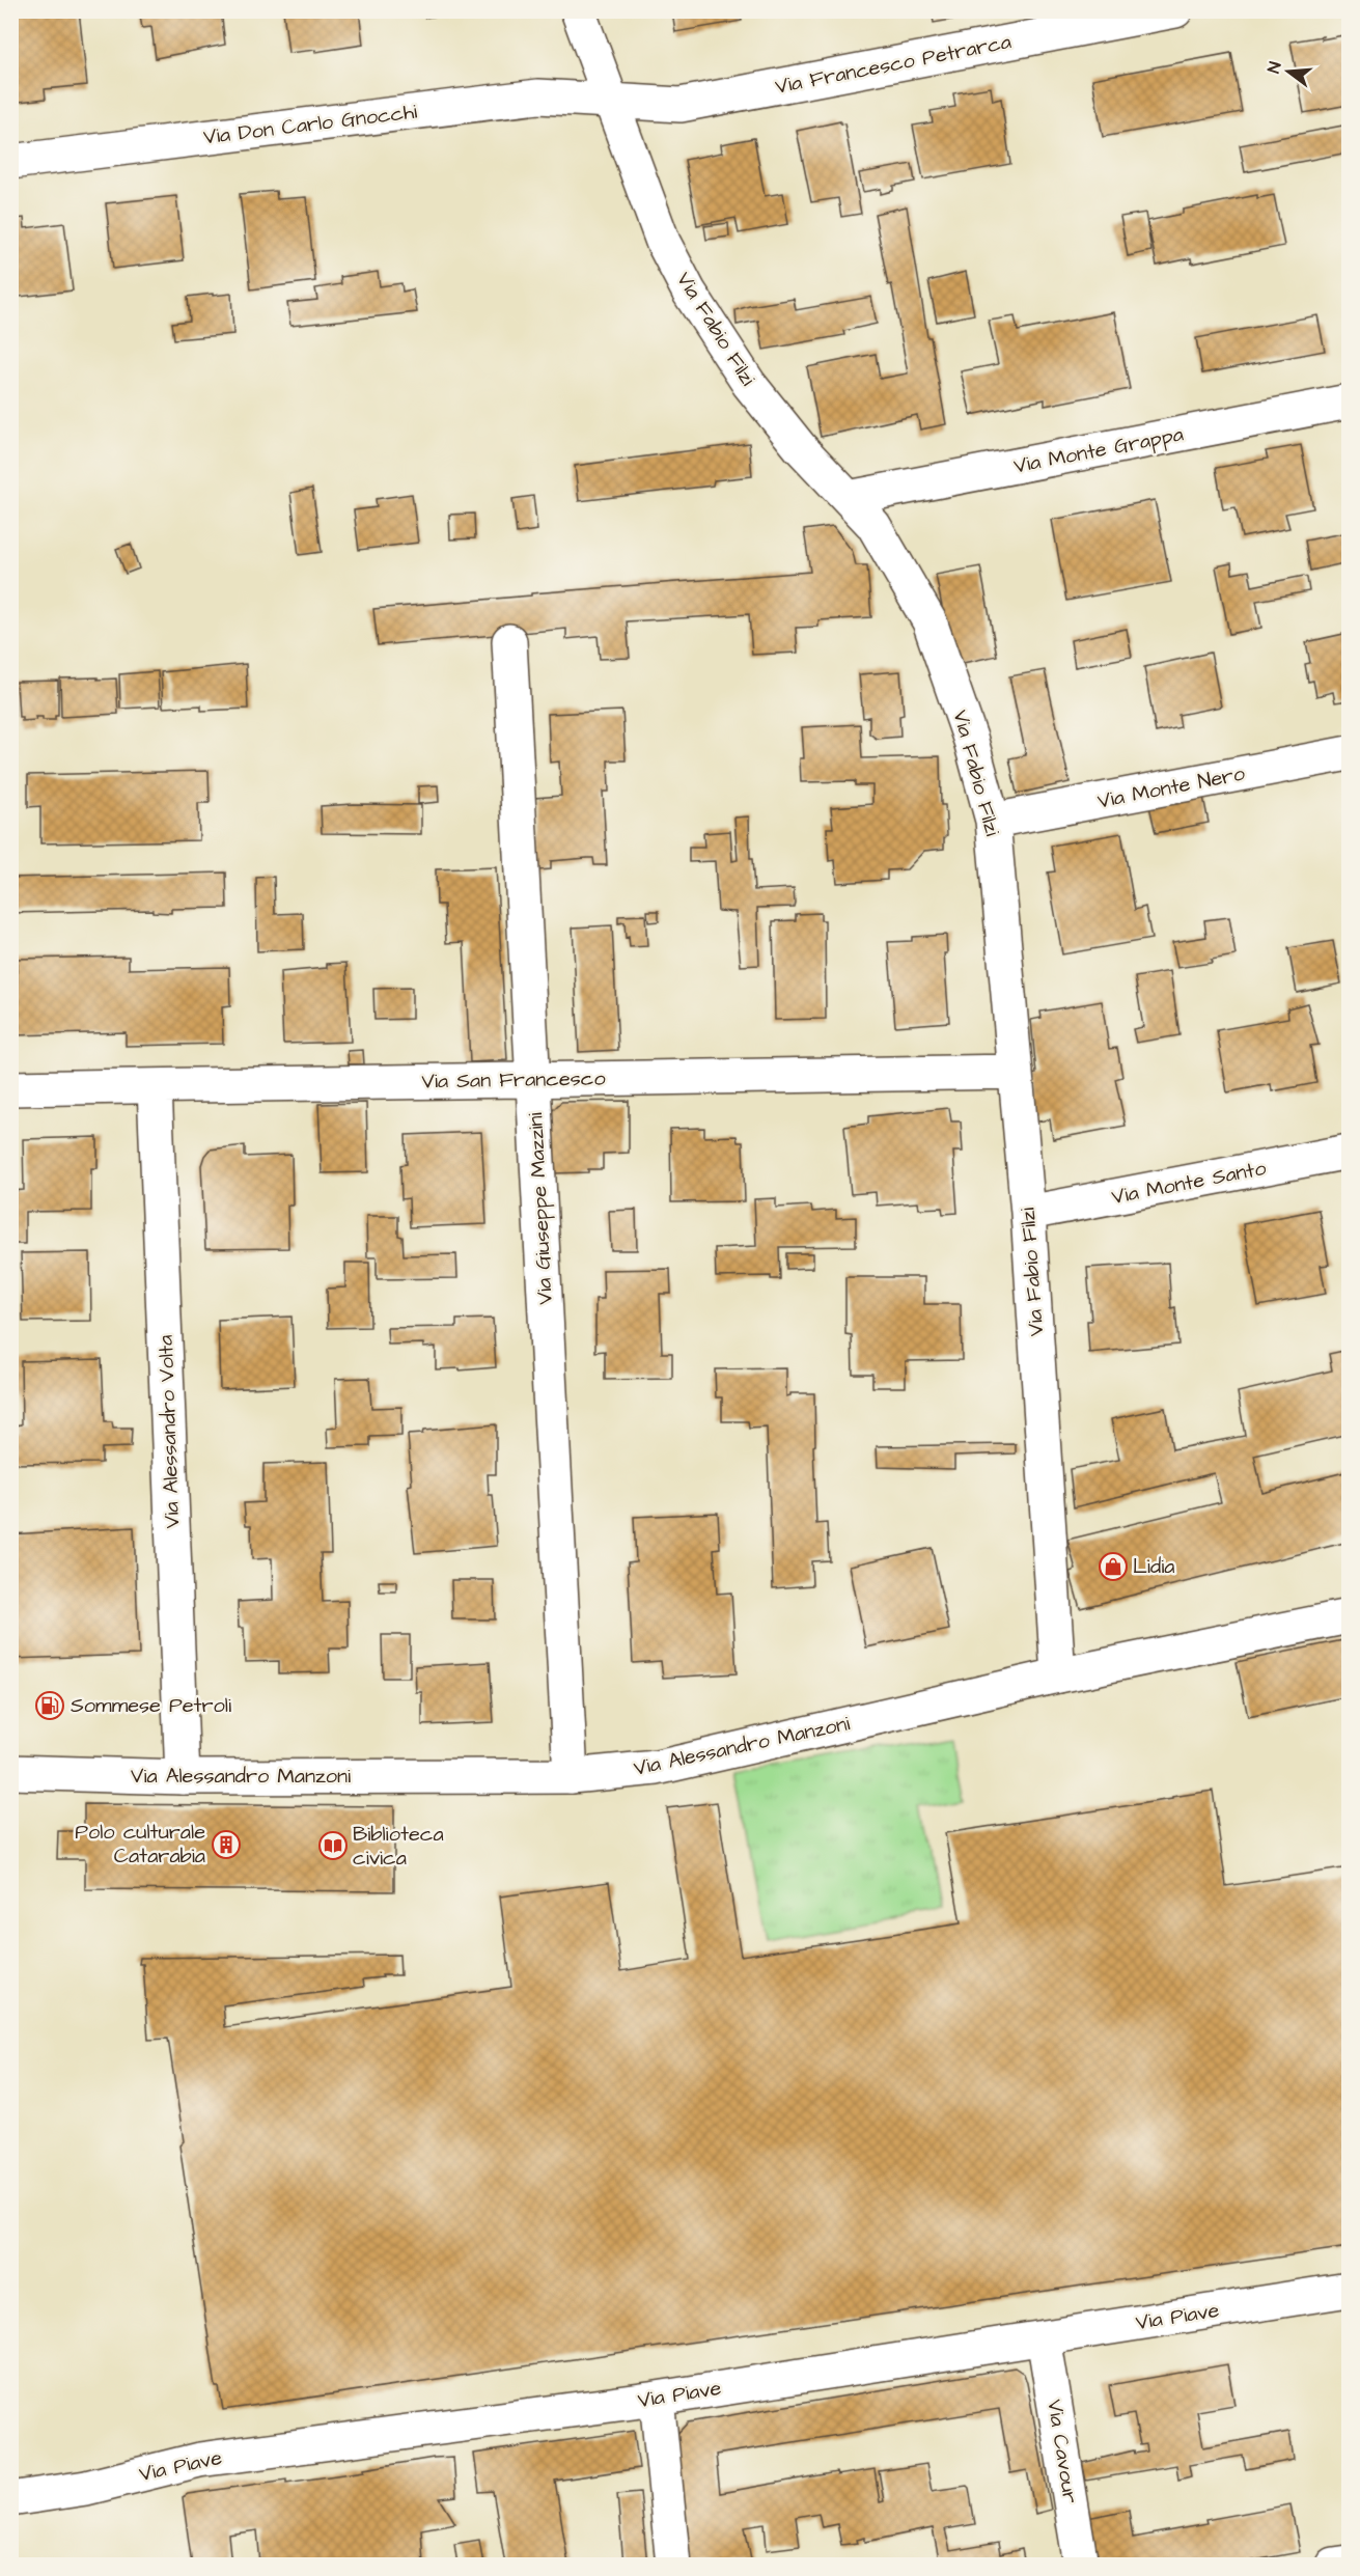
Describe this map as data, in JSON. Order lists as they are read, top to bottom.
{
  "streets": {
    "street": [
      "Via Francesco Petrarca",
      "Via Don Carlo Gnocchi",
      "Via Fabio Filzi",
      "Via Monte Grappa",
      "Via Monte Nero",
      "Via San Francesco",
      "Via Monte Santo",
      "Via Giuseppe Mazzini",
      "Via Alessandro Volta",
      "Via Alessandro Manzoni",
      "Via Piave",
      "Via Cavour"
    ]
  },
  "crossings": [
    ["Via Francesco Petrarca", "Via Don Carlo Gnocchi"],
    ["Via Francesco Petrarca", "Via Fabio Filzi"],
    ["Via Don Carlo Gnocchi", "Via Fabio Filzi"],
    ["Via Fabio Filzi", "Via Monte Grappa"],
    ["Via Fabio Filzi", "Via Monte Nero"],
    ["Via Fabio Filzi", "Via San Francesco"],
    ["Via Fabio Filzi", "Via Monte Santo"],
    ["Via Fabio Filzi", "Via Alessandro Manzoni"],
    ["Via San Francesco", "Via Giuseppe Mazzini"],
    ["Via San Francesco", "Via Alessandro Volta"],
    ["Via Giuseppe Mazzini", "Via Alessandro Manzoni"],
    ["Via Alessandro Volta", "Via Alessandro Manzoni"],
    ["Via Piave", "Via Cavour"]
  ],
  "places": {
    "shop": ["Lidia"],
    "fuel station": ["Sommese Petroli"],
    "building": ["Polo culturale Catarabia"],
    "library": ["Biblioteca civica"]
  },
  "north": "left"
}
